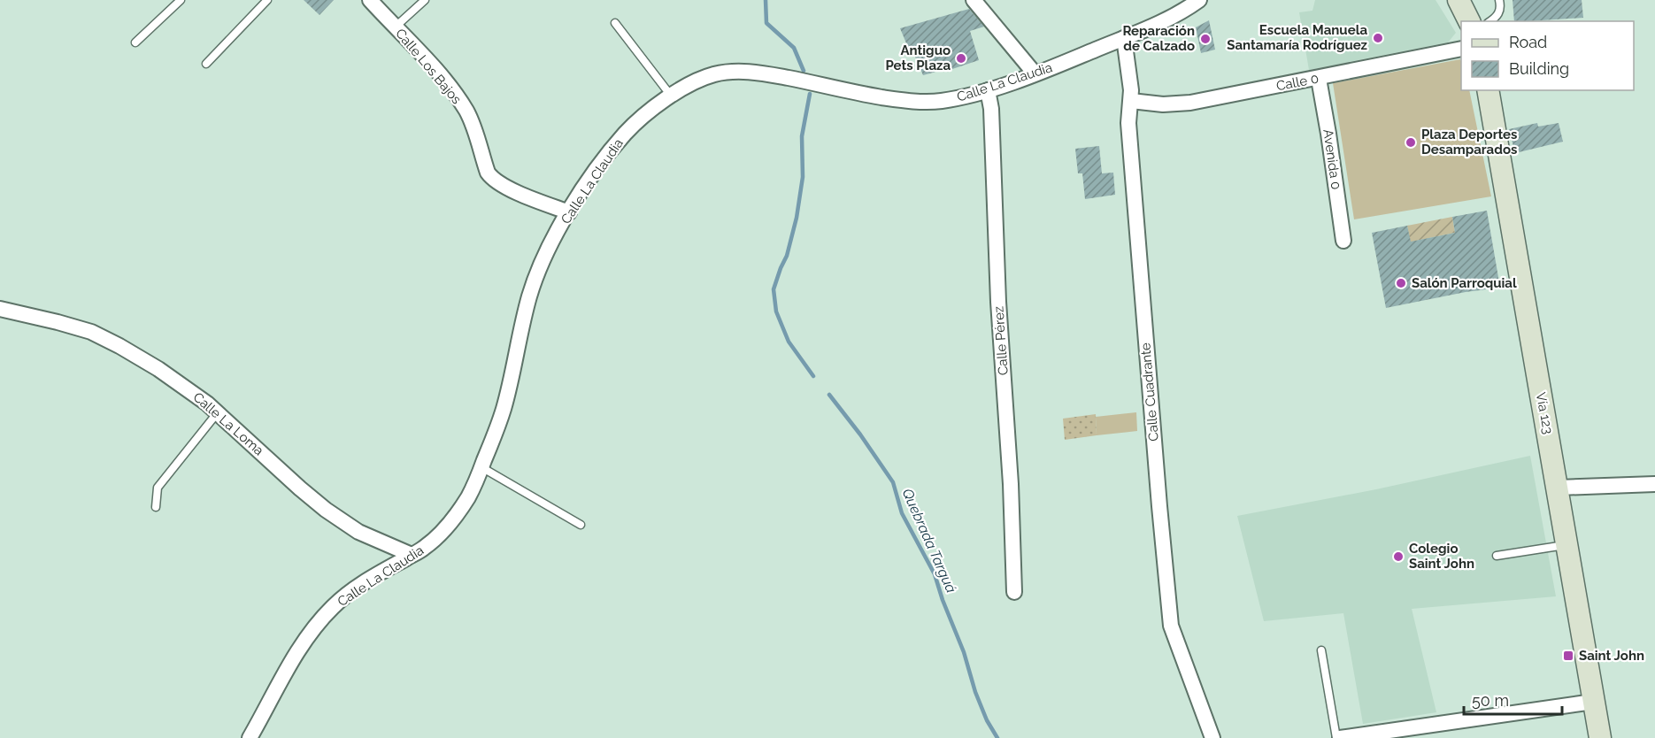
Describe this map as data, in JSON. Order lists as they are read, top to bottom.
{
  "streets": {
    "main road": ["Vía 123"],
    "street": [
      "Calle Los Bajos",
      "Calle La Claudia",
      "Calle 0",
      "Avenida 0",
      "Calle Pérez",
      "Calle Cuadrante",
      "Calle La Loma"
    ]
  },
  "crossings": [
    ["Calle Los Bajos", "Calle La Claudia"],
    ["Calle La Claudia", "Calle Pérez"],
    ["Calle La Claudia", "Calle Cuadrante"],
    ["Calle La Claudia", "Calle La Loma"],
    ["Calle 0", "Avenida 0"],
    ["Calle 0", "Calle Cuadrante"]
  ],
  "water": ["Quebrada Targuá"],
  "places": {
    "other": [
      "Escuela Manuela Santamaría Rodríguez",
      "Reparación de Calzado",
      "Antiguo Pets Plaza",
      "Plaza Deportes Desamparados",
      "Salón Parroquial",
      "Colegio Saint John"
    ],
    "transit": ["Saint John"]
  },
  "legend": ["Road", "Building"],
  "scale_bar": "50 m"
}
